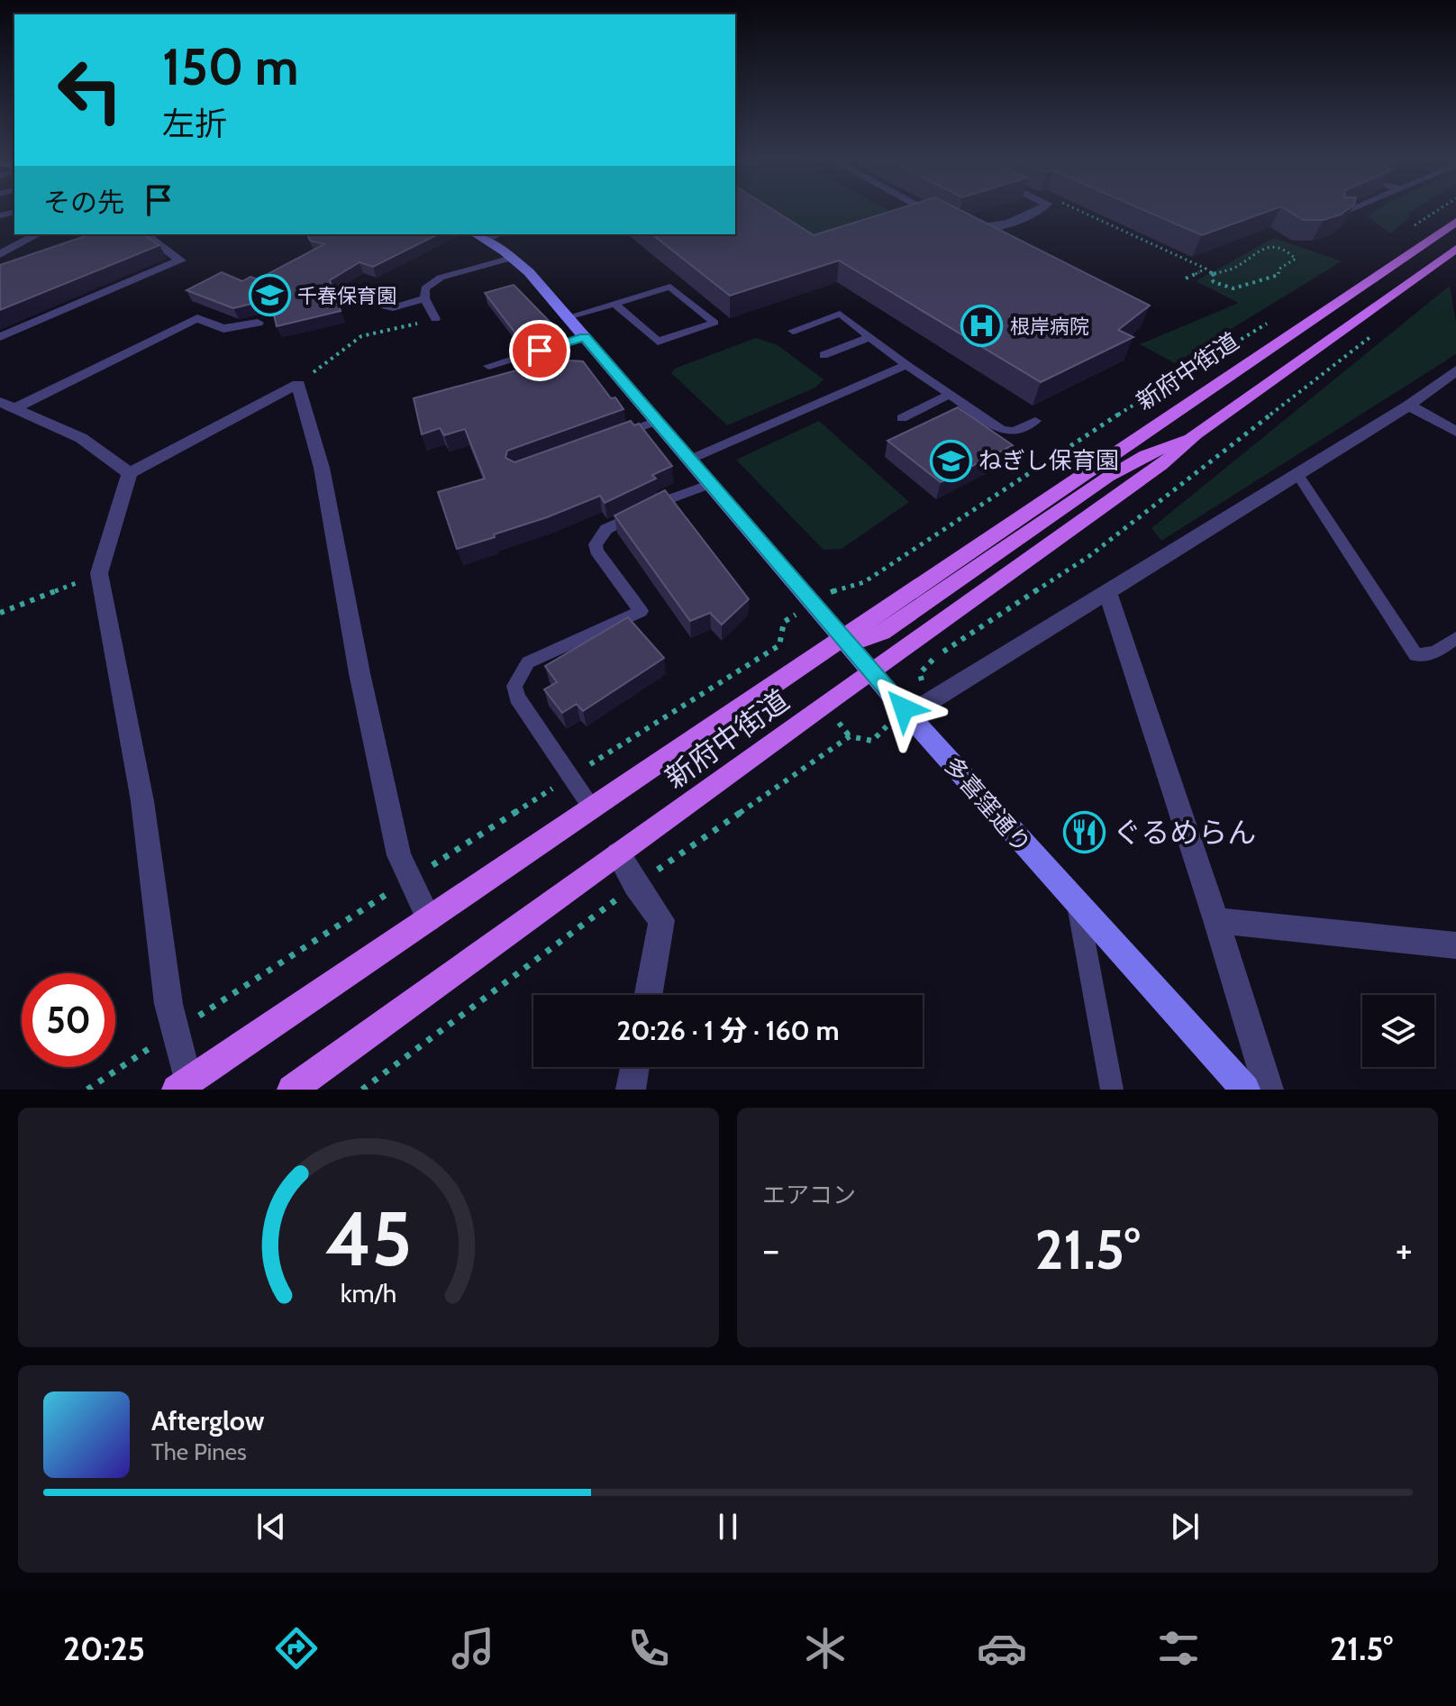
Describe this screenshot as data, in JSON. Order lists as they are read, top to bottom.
{
  "streets": {
    "main road": ["新府中街道", "多喜窪通り"]
  },
  "crossings": [
    ["新府中街道", "多喜窪通り"]
  ],
  "places": {
    "school or university": ["千春保育園", "ねぎし保育園"],
    "hospital": ["根岸病院"],
    "restaurant": ["ぐるめらん"]
  },
  "page": {
    "turn": ["150 m", "左折"],
    "then": "その先",
    "limit": "50",
    "trip": "20:26 · 1 分 · 160 m",
    "tile": "エアコン",
    "heat": ["−", "21.5°", "+"],
    "song": ["Afterglow", "The Pines"],
    "tabs": ["20:25", "21.5°"],
    "gauge": ["45", "km/h"]
  }
}
